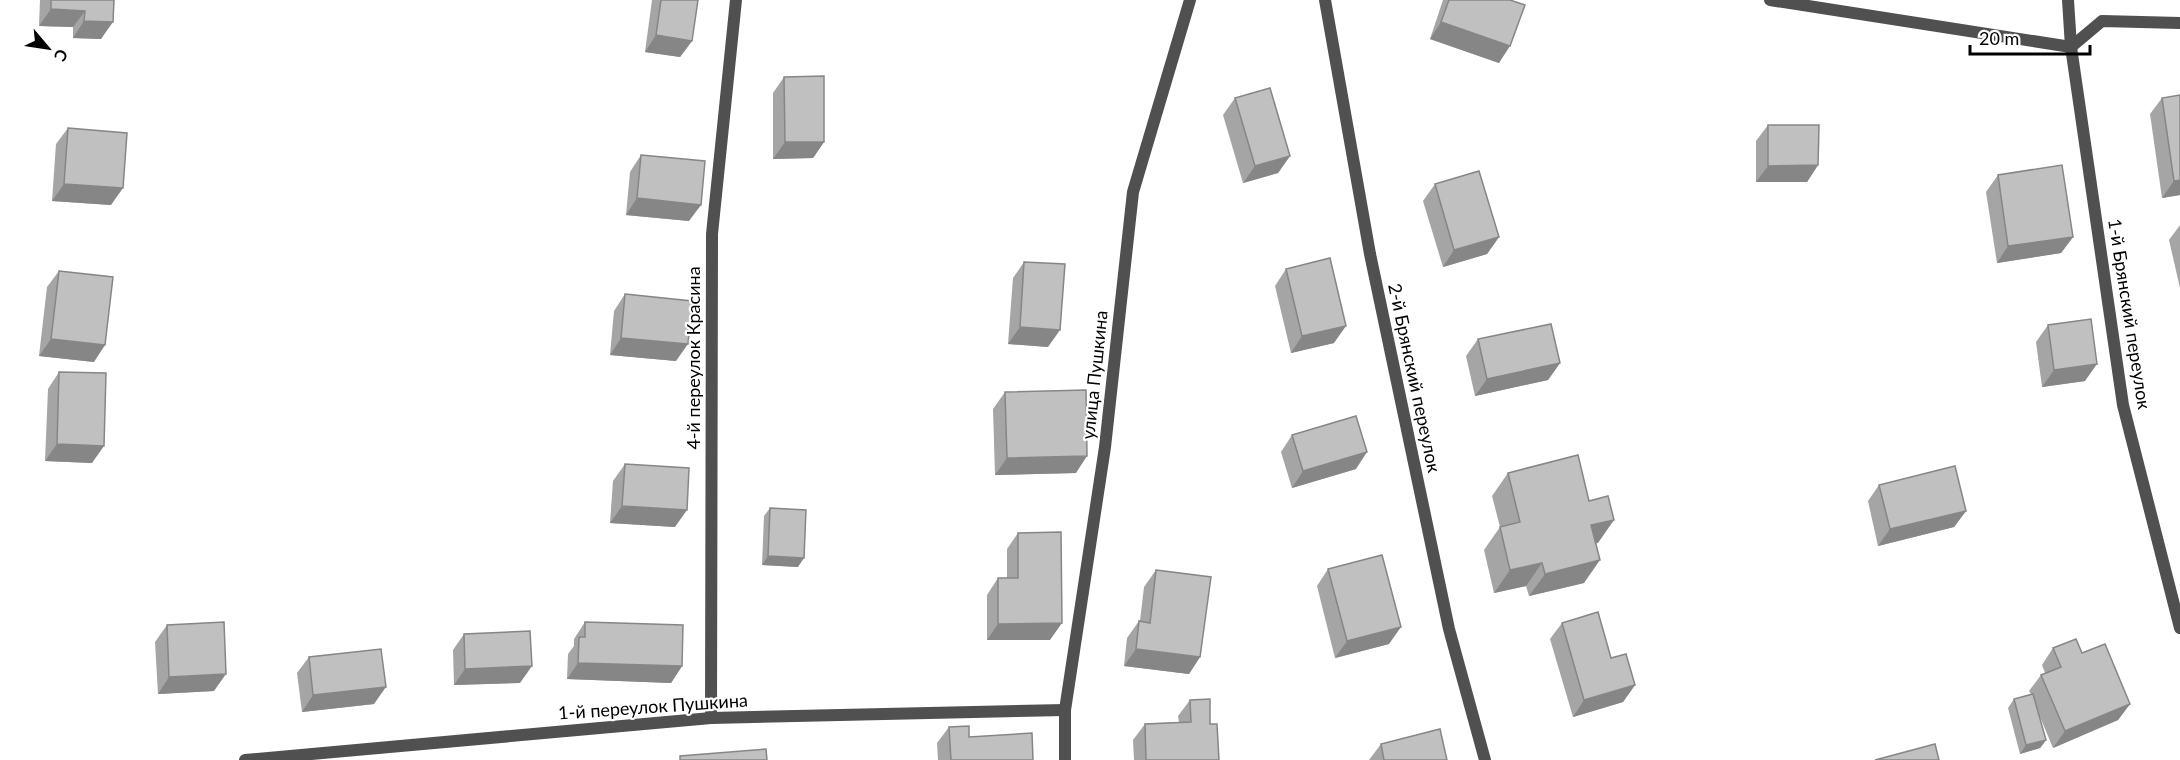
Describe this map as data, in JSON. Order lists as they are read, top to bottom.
{
  "streets": {
    "street": [
      "1-й Брянский переулок",
      "4-й переулок Красина",
      "улица Пушкина",
      "2-й Брянский переулок",
      "1-й переулок Пушкина"
    ]
  },
  "crossings": [
    ["4-й переулок Красина", "1-й переулок Пушкина"],
    ["улица Пушкина", "1-й переулок Пушкина"]
  ],
  "scale_bar": "20 m",
  "north": "bottom right"
}
